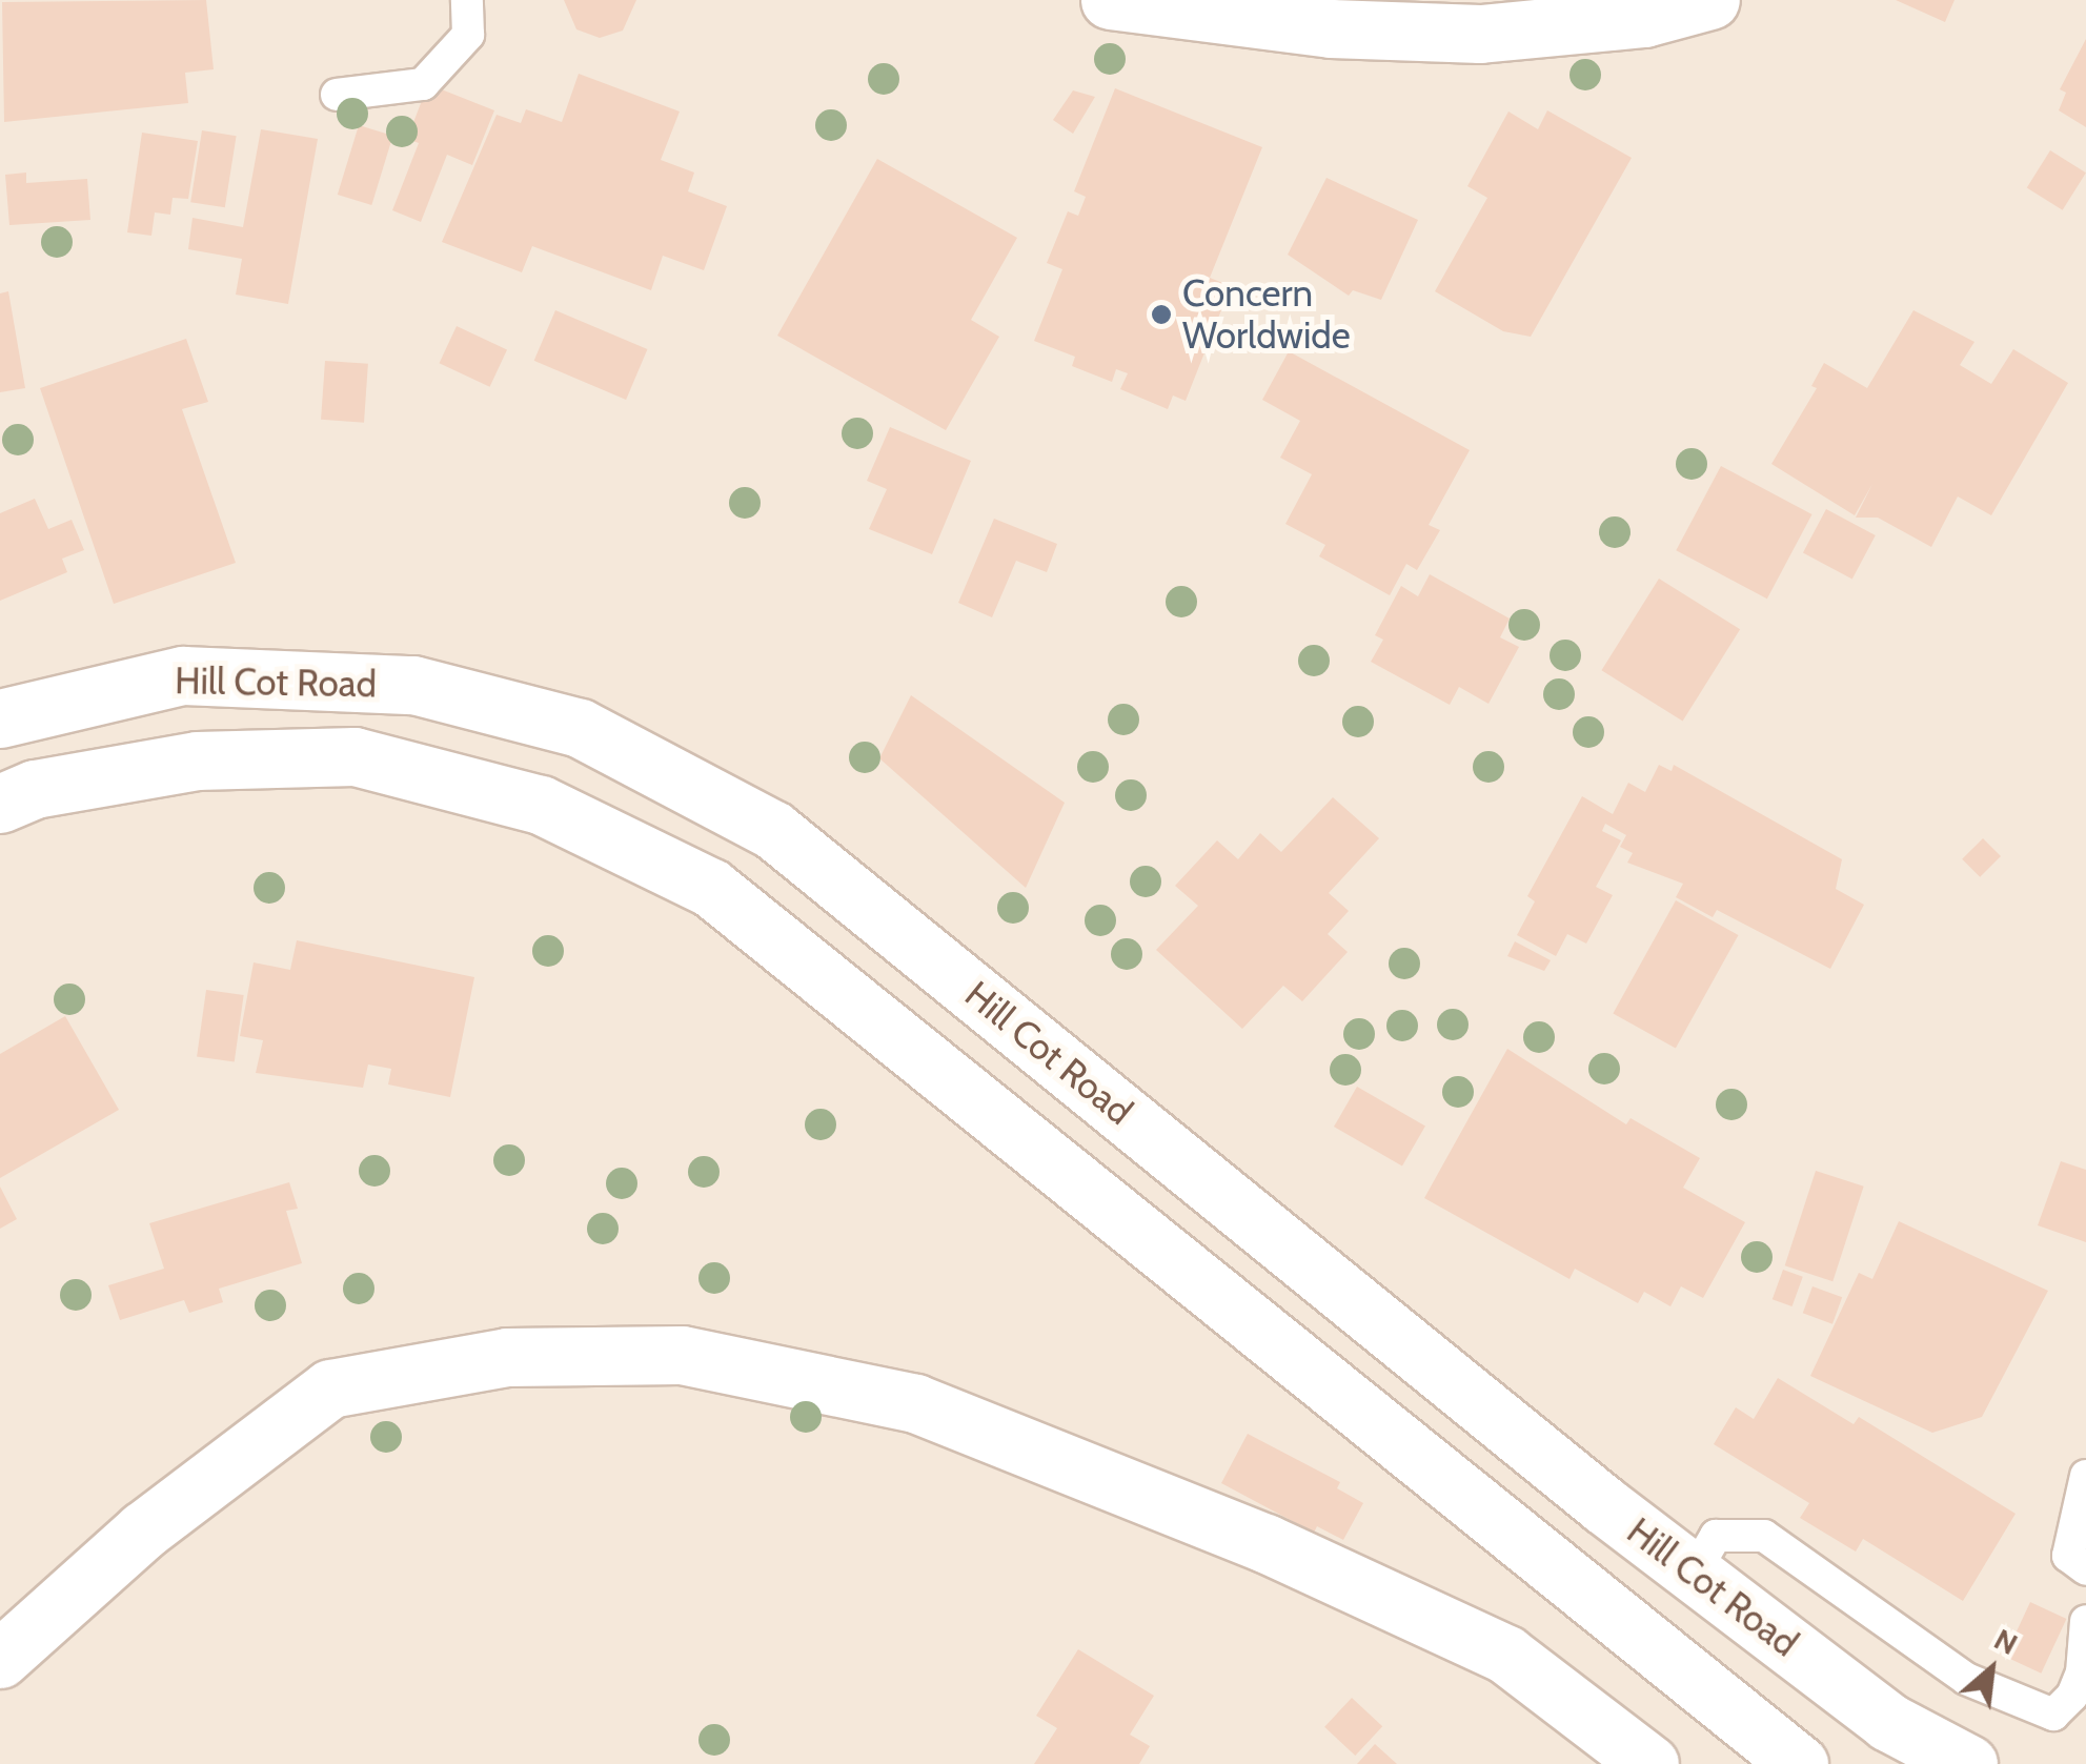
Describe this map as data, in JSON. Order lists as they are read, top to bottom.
{
  "streets": {
    "main road": ["Hill Cot Road"]
  },
  "places": ["Concern Worldwide"],
  "north": "top right"
}
